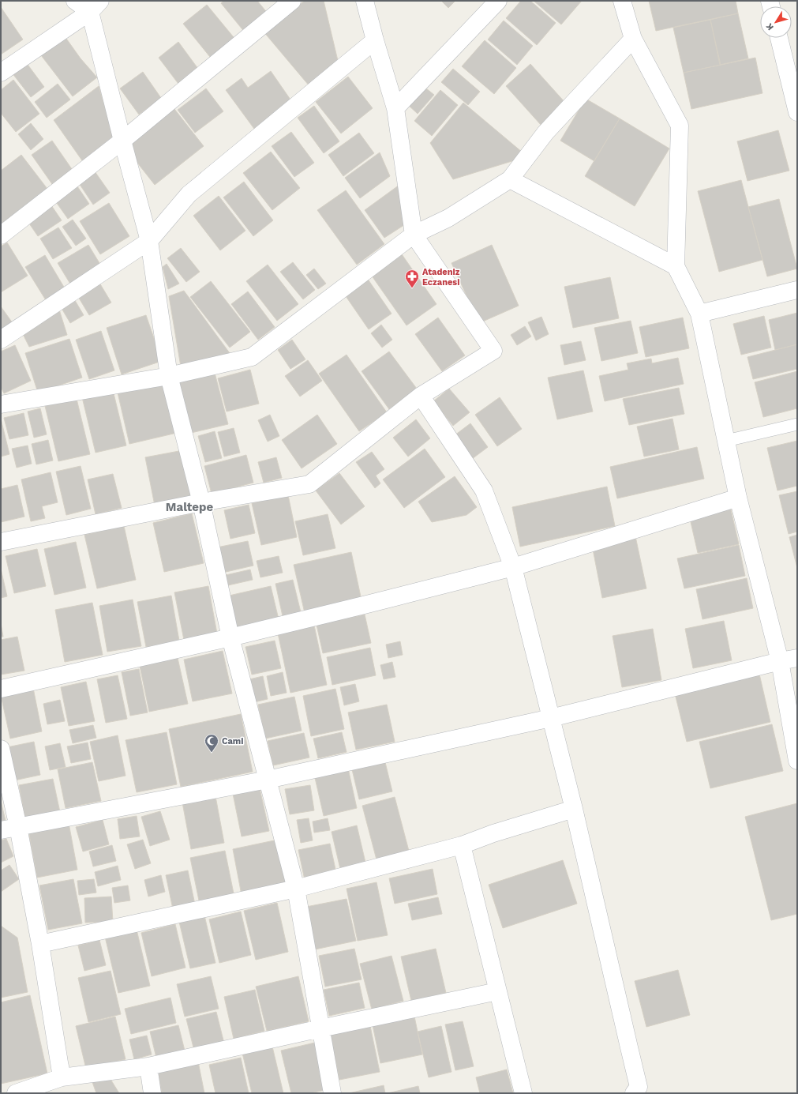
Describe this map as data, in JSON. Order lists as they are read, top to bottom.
{
  "districts": ["Maltepe"],
  "places": {
    "pharmacy": ["Atadeniz Eczanesi"],
    "mosque": ["Cami"]
  },
  "north": "bottom left"
}
